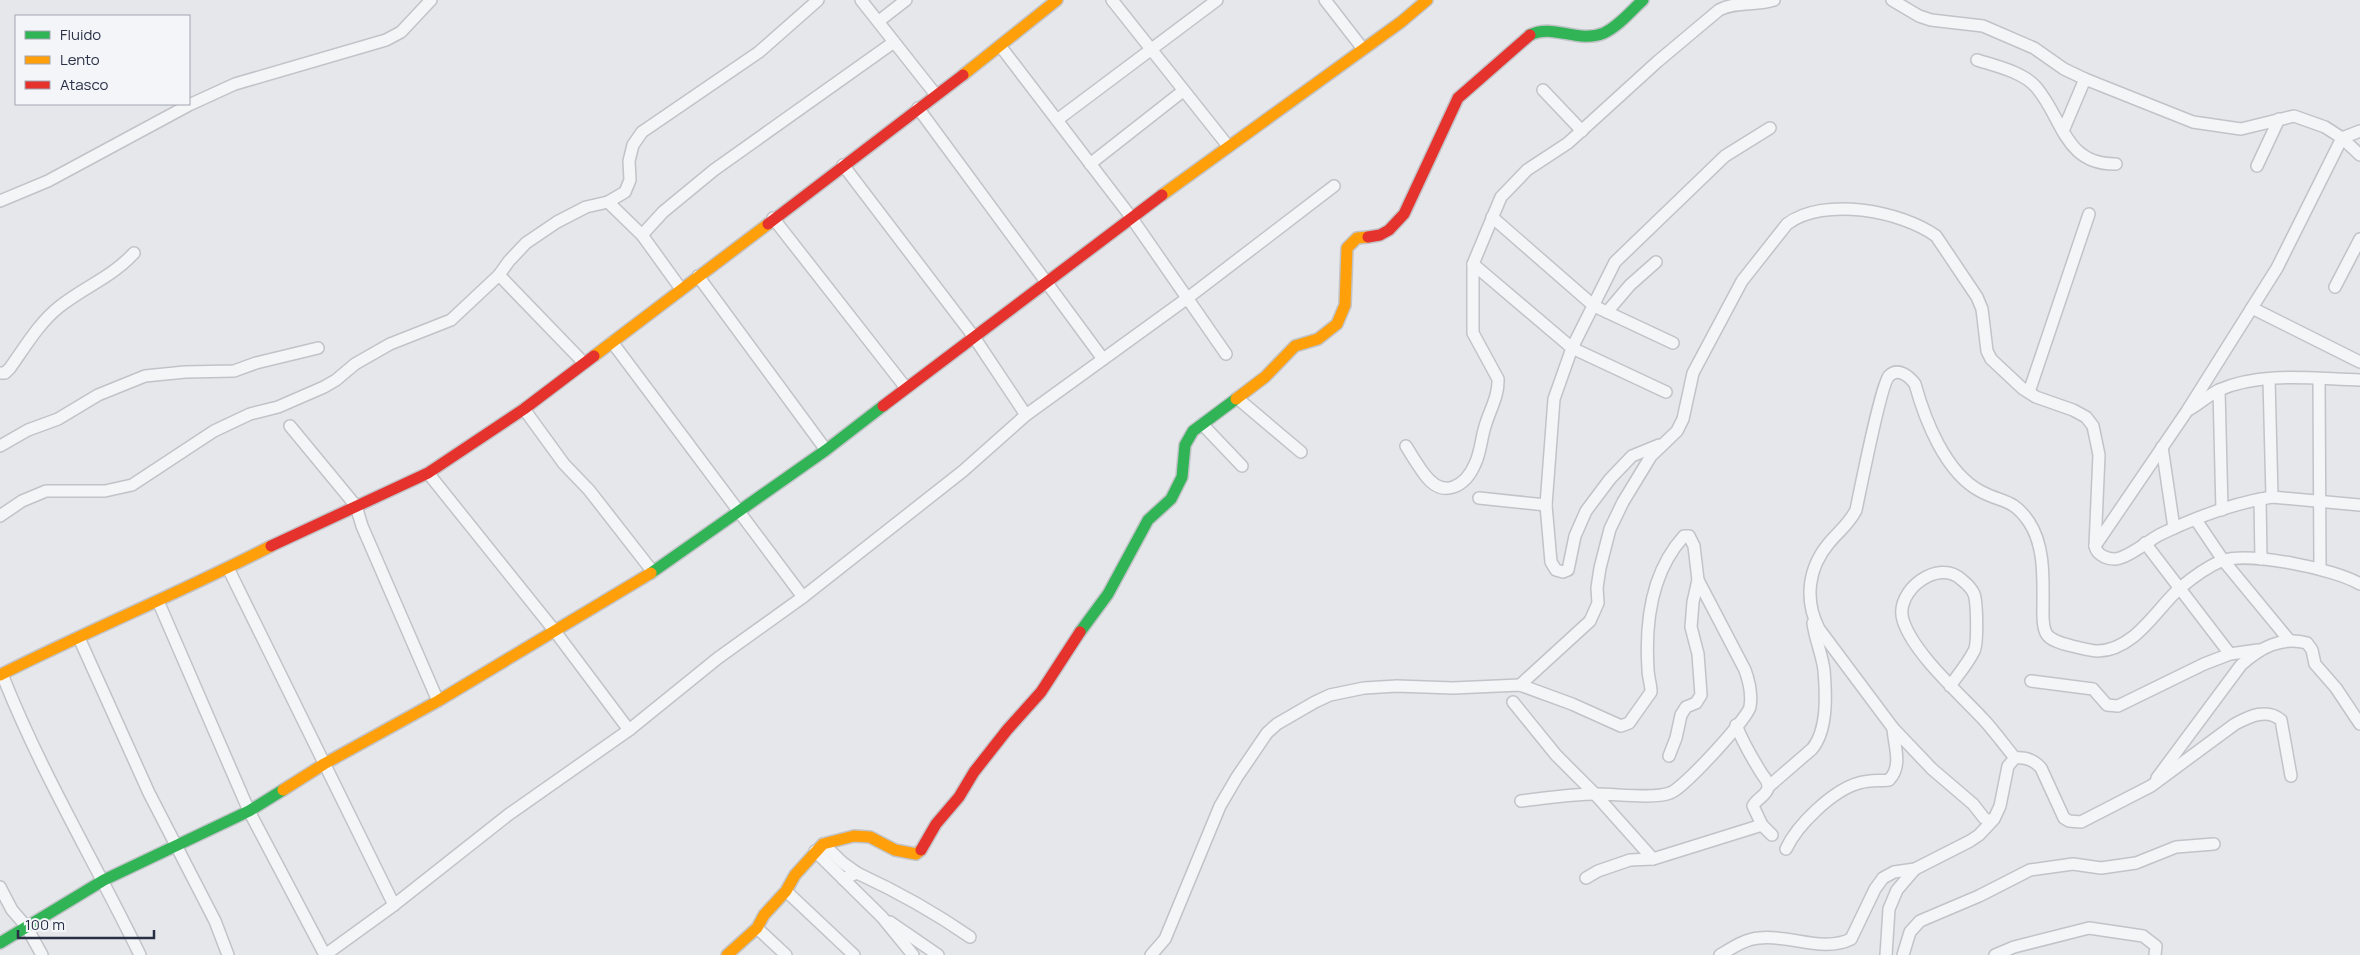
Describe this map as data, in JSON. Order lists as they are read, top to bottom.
{
  "legend": ["Fluido", "Lento", "Atasco"],
  "scale_bar": "100 m"
}
